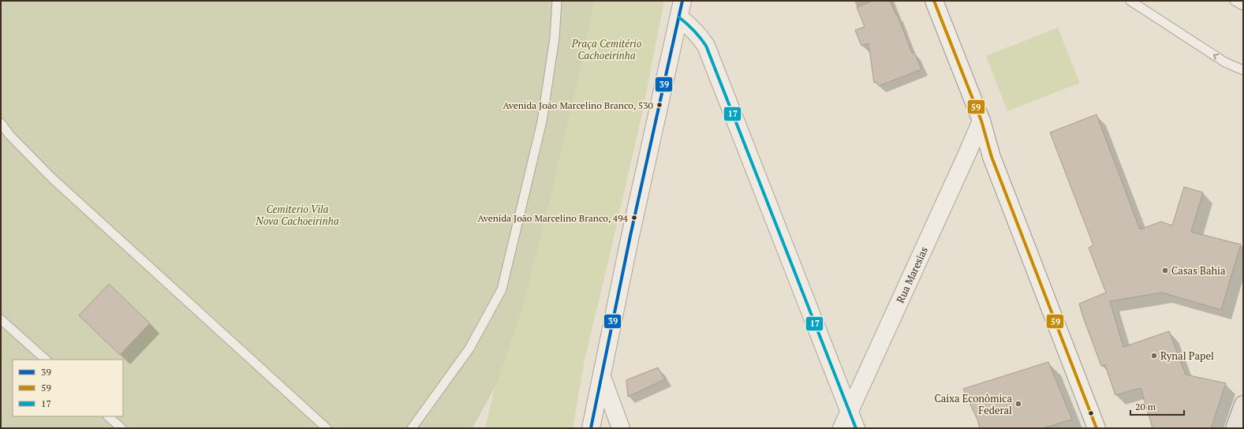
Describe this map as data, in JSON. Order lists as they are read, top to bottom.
{
  "streets": {
    "street": ["Rua Maresias"]
  },
  "parks": ["Praça Cemitério Cachoeirinha", "Cemiterio Vila Nova Cachoeirinha"],
  "places": [
    "Avenida João Marcelino Branco, 530",
    "Avenida João Marcelino Branco, 494",
    "Casas Bahia",
    "Rynal Papel",
    "Caixa Econômica Federal"
  ],
  "lines": ["transit line 39", "transit line 59", "transit line 17"],
  "legend": ["39", "59", "17"],
  "scale_bar": "20 m"
}
